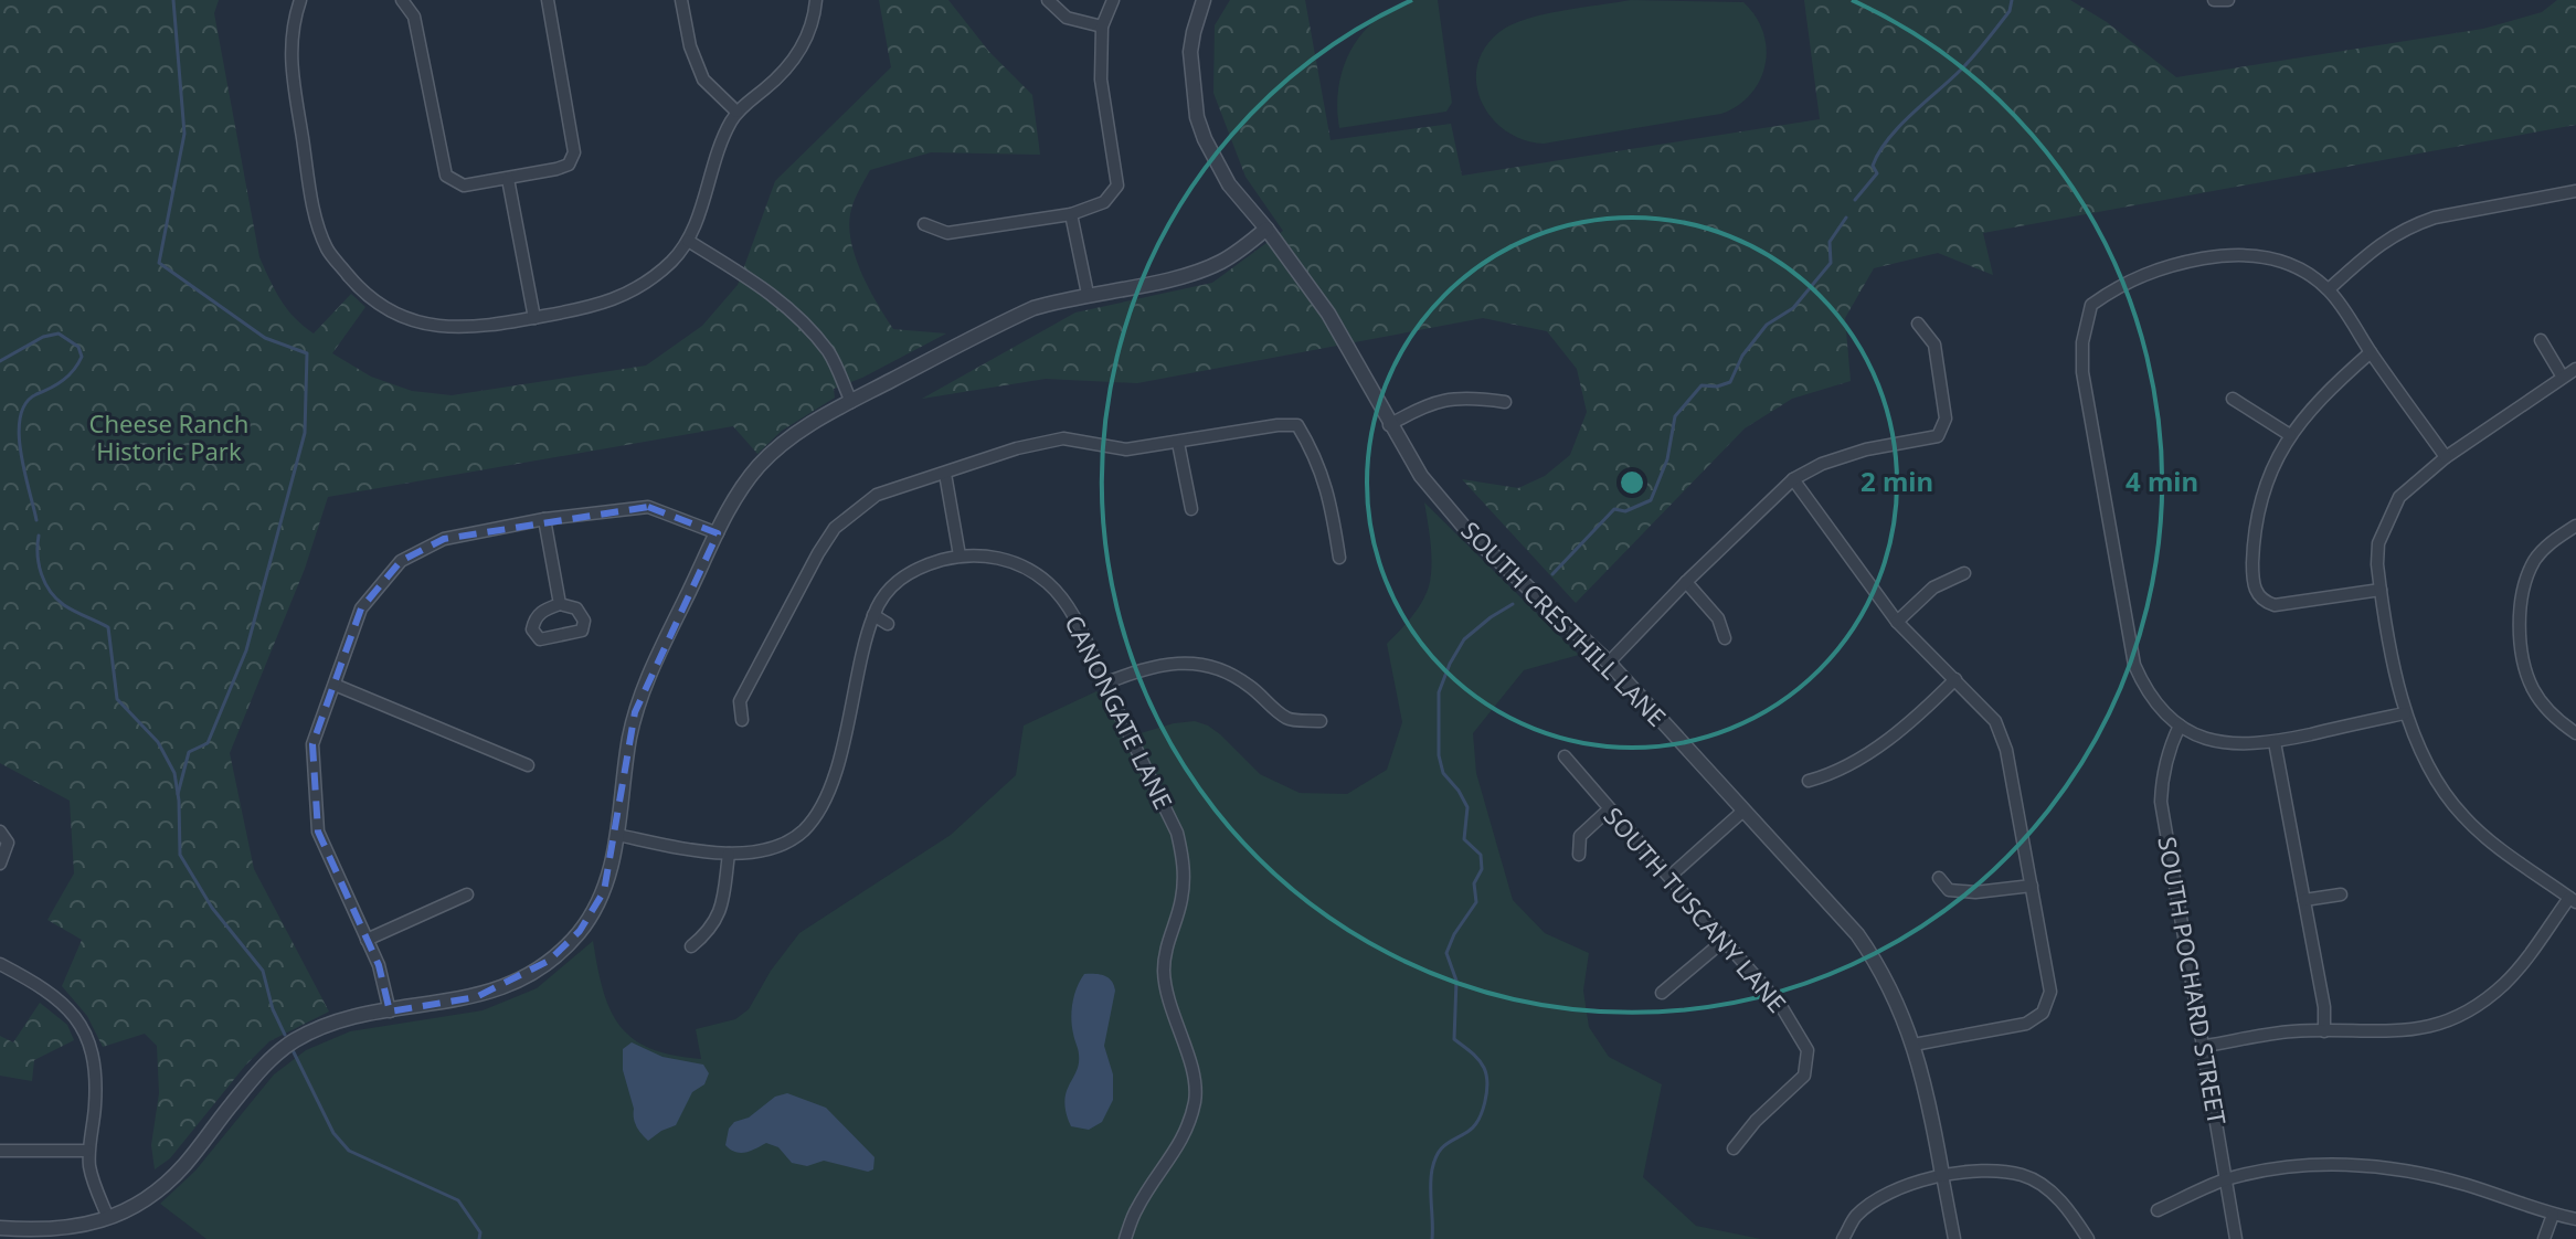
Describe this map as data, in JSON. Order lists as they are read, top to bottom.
{
  "streets": {
    "street": [
      "SOUTH CRESTHILL LANE",
      "CANONGATE LANE",
      "SOUTH TUSCANY LANE",
      "SOUTH POCHARD STREET"
    ]
  },
  "parks": ["Cheese Ranch Historic Park"],
  "rings": ["2 min", "4 min"]
}
